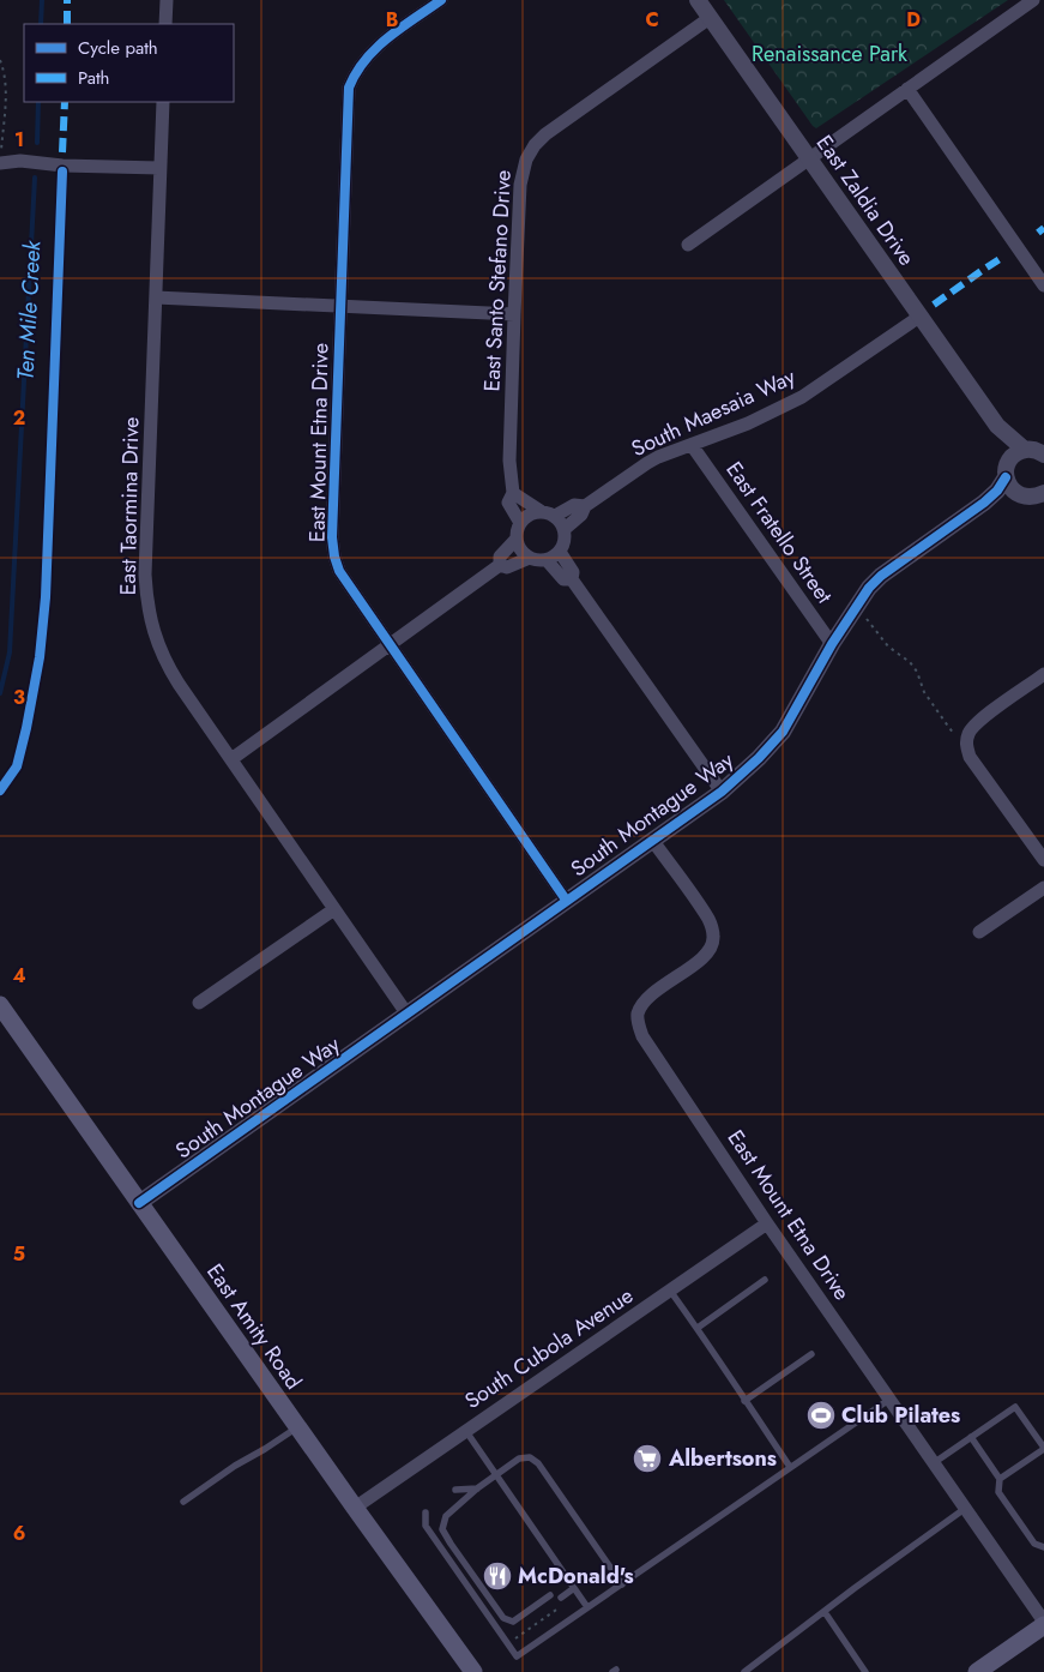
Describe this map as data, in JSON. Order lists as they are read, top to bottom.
{
  "streets": {
    "main road": ["East Amity Road"],
    "street": [
      "East Zaldia Drive",
      "East Santo Stefano Drive",
      "South Maesaia Way",
      "East Mount Etna Drive",
      "East Taormina Drive",
      "East Fratello Street",
      "South Montague Way",
      "South Cubola Avenue"
    ]
  },
  "crossings": [
    ["East Zaldia Drive", "East Santo Stefano Drive"],
    ["East Zaldia Drive", "South Maesaia Way"],
    ["East Santo Stefano Drive", "South Maesaia Way"],
    ["South Maesaia Way", "East Fratello Street"],
    ["East Mount Etna Drive", "South Montague Way"],
    ["East Mount Etna Drive", "South Cubola Avenue"],
    ["East Taormina Drive", "South Montague Way"],
    ["East Fratello Street", "South Montague Way"],
    ["South Montague Way", "East Amity Road"],
    ["East Amity Road", "South Cubola Avenue"]
  ],
  "water": ["Ten Mile Creek"],
  "parks": ["Renaissance Park"],
  "places": {
    "sports": ["Club Pilates"],
    "supermarket": ["Albertsons"],
    "restaurant": ["McDonald's"]
  },
  "legend": ["Cycle path", "Path"],
  "grid": {
    "columns": ["B", "C", "D"],
    "rows": [
      "1",
      "2",
      "3",
      "4",
      "5",
      "6"
    ]
  }
}
